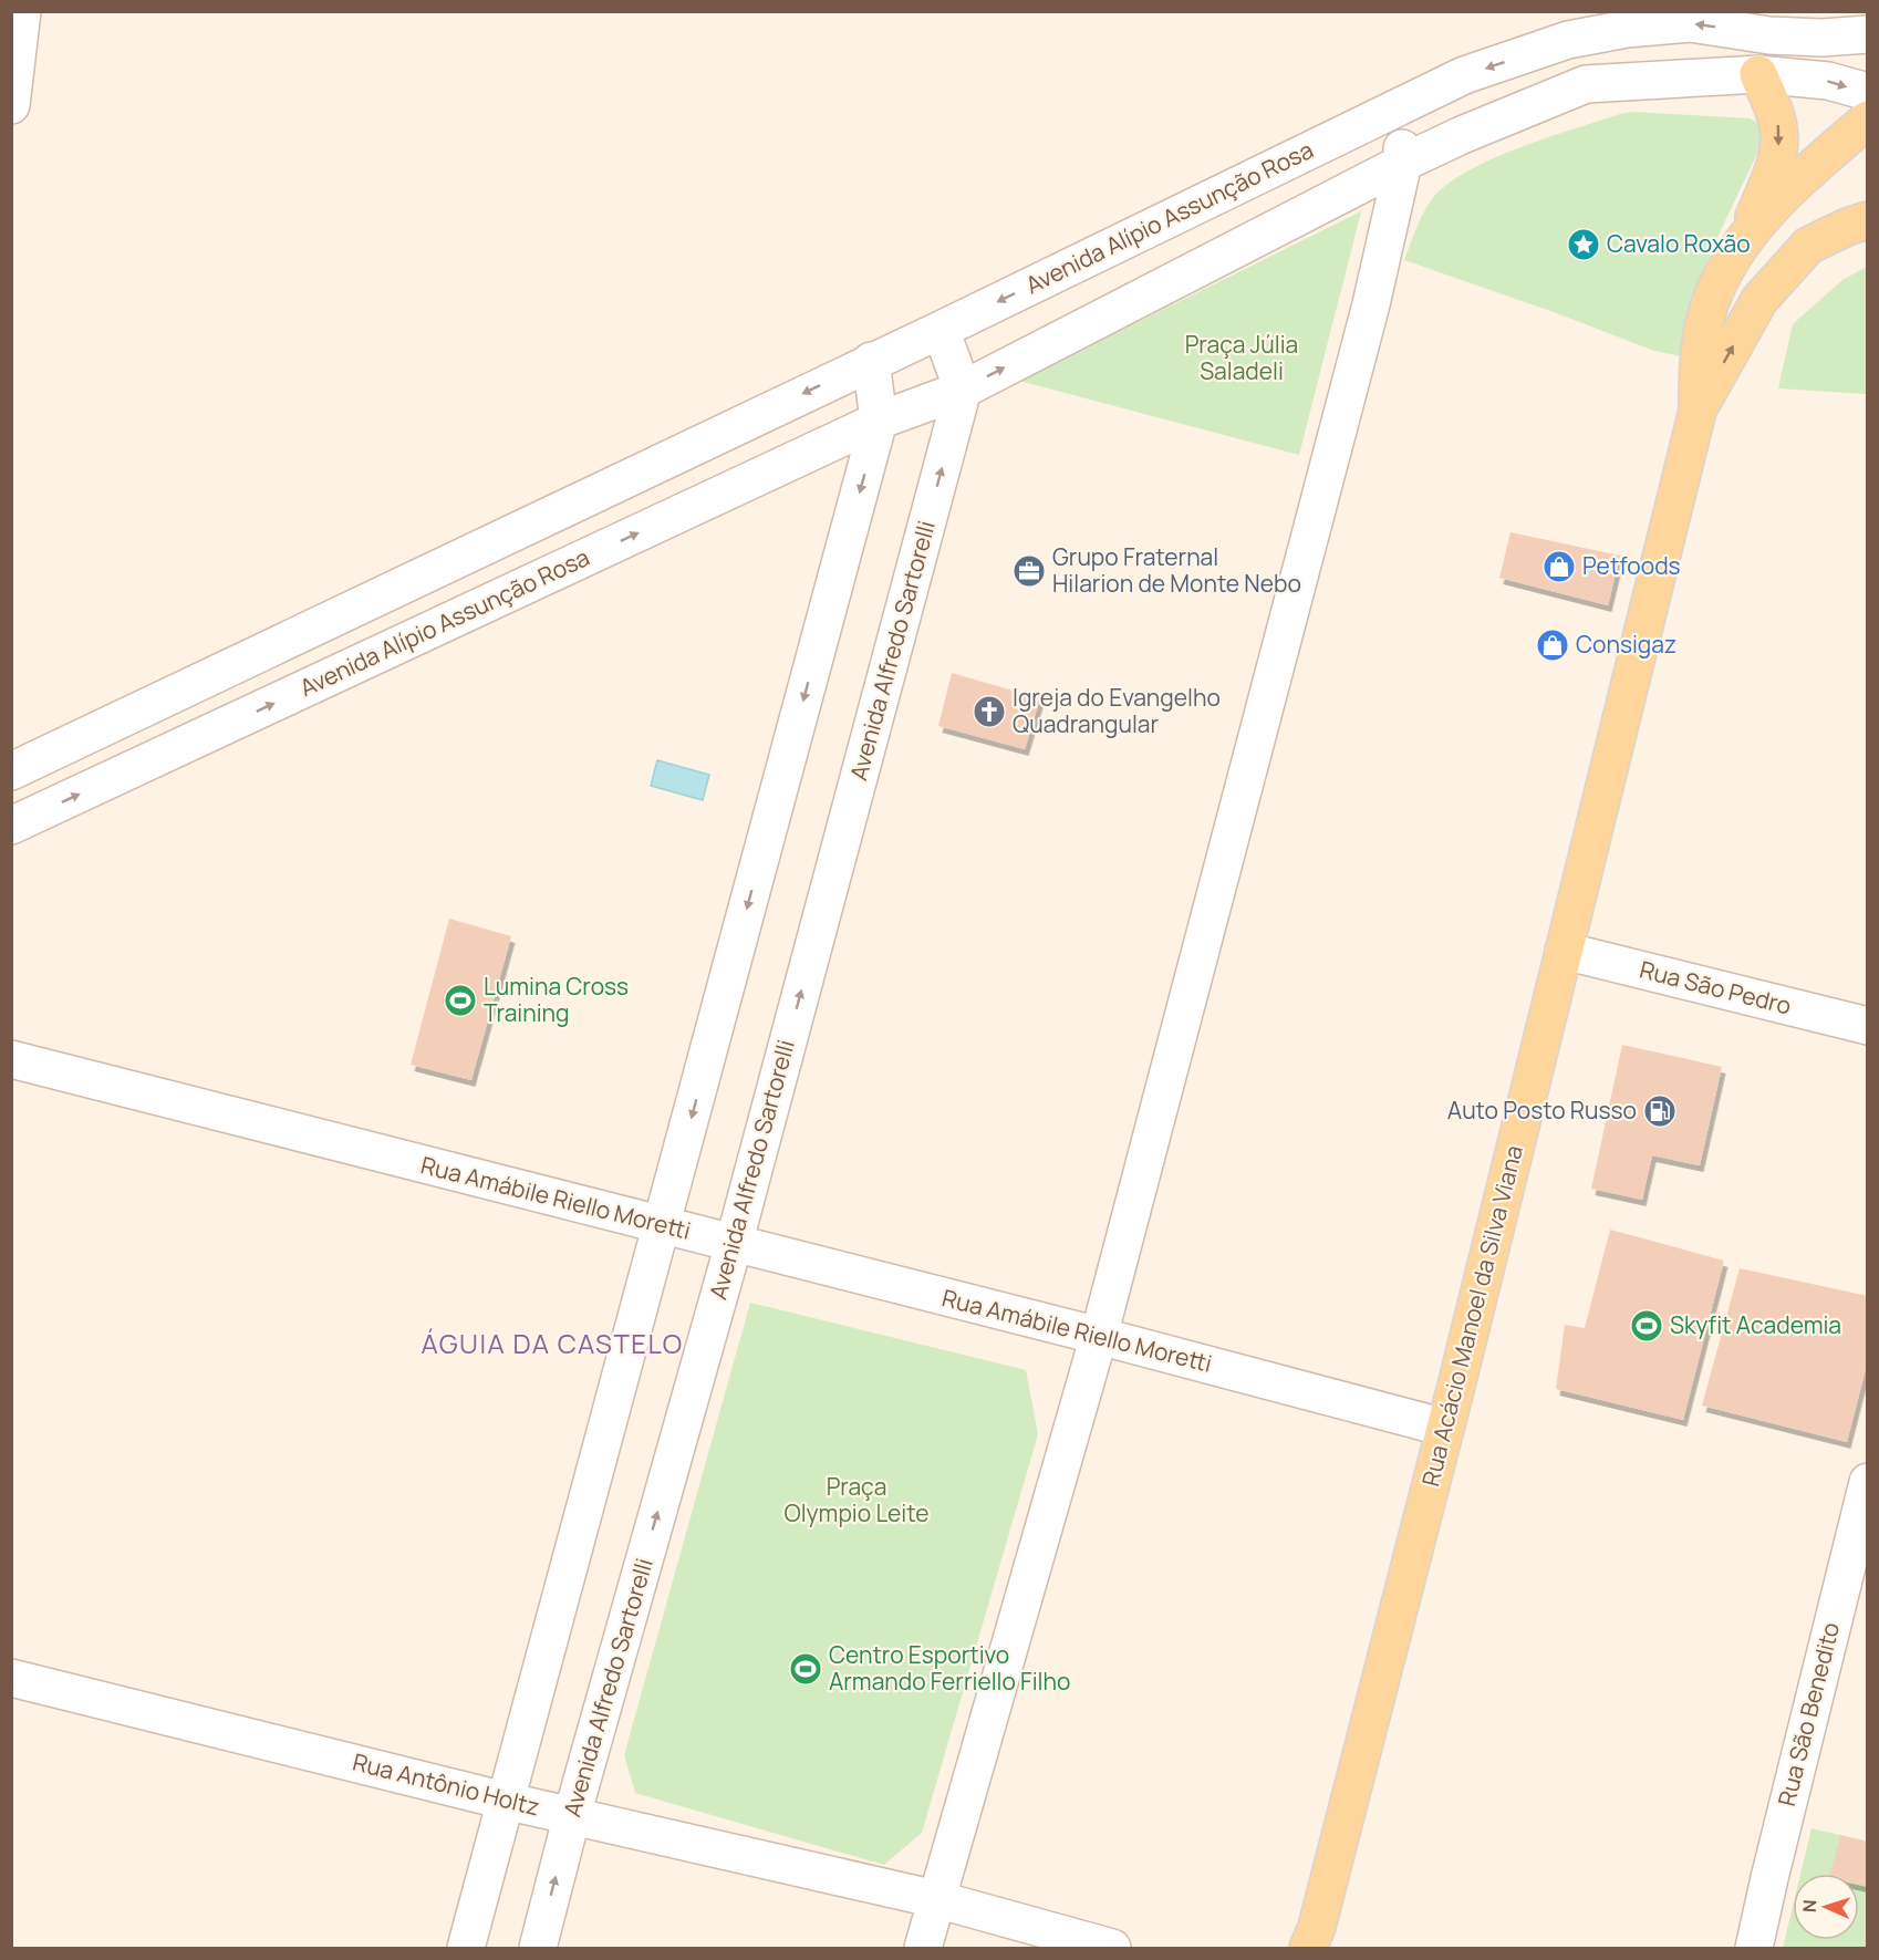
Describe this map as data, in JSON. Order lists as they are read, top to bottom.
{
  "streets": {
    "main road": ["Rua Acácio Manoel da Silva Viana"],
    "street": [
      "Avenida Alípio Assunção Rosa",
      "Avenida Alfredo Sartorelli",
      "Rua São Pedro",
      "Rua Amábile Riello Moretti",
      "Rua São Benedito",
      "Rua Antônio Holtz"
    ]
  },
  "crossings": [
    ["Avenida Alípio Assunção Rosa", "Avenida Alfredo Sartorelli"],
    ["Avenida Alfredo Sartorelli", "Rua Amábile Riello Moretti"],
    ["Avenida Alfredo Sartorelli", "Rua Antônio Holtz"],
    ["Rua São Pedro", "Rua Acácio Manoel da Silva Viana"],
    ["Rua Amábile Riello Moretti", "Rua Acácio Manoel da Silva Viana"]
  ],
  "districts": ["ÁGUIA DA CASTELO"],
  "parks": ["Praça Júlia Saladeli", "Praça Olympio Leite"],
  "places": {
    "place": ["Cavalo Roxão"],
    "shop": ["Petfoods", "Consigaz"],
    "office": ["Grupo Fraternal Hilarion de Monte Nebo"],
    "church": ["Igreja do Evangelho Quadrangular"],
    "sports": ["Lumina Cross Training", "Skyfit Academia", "Centro Esportivo Armando Ferriello Filho"],
    "fuel station": ["Auto Posto Russo"]
  },
  "north": "left"
}
